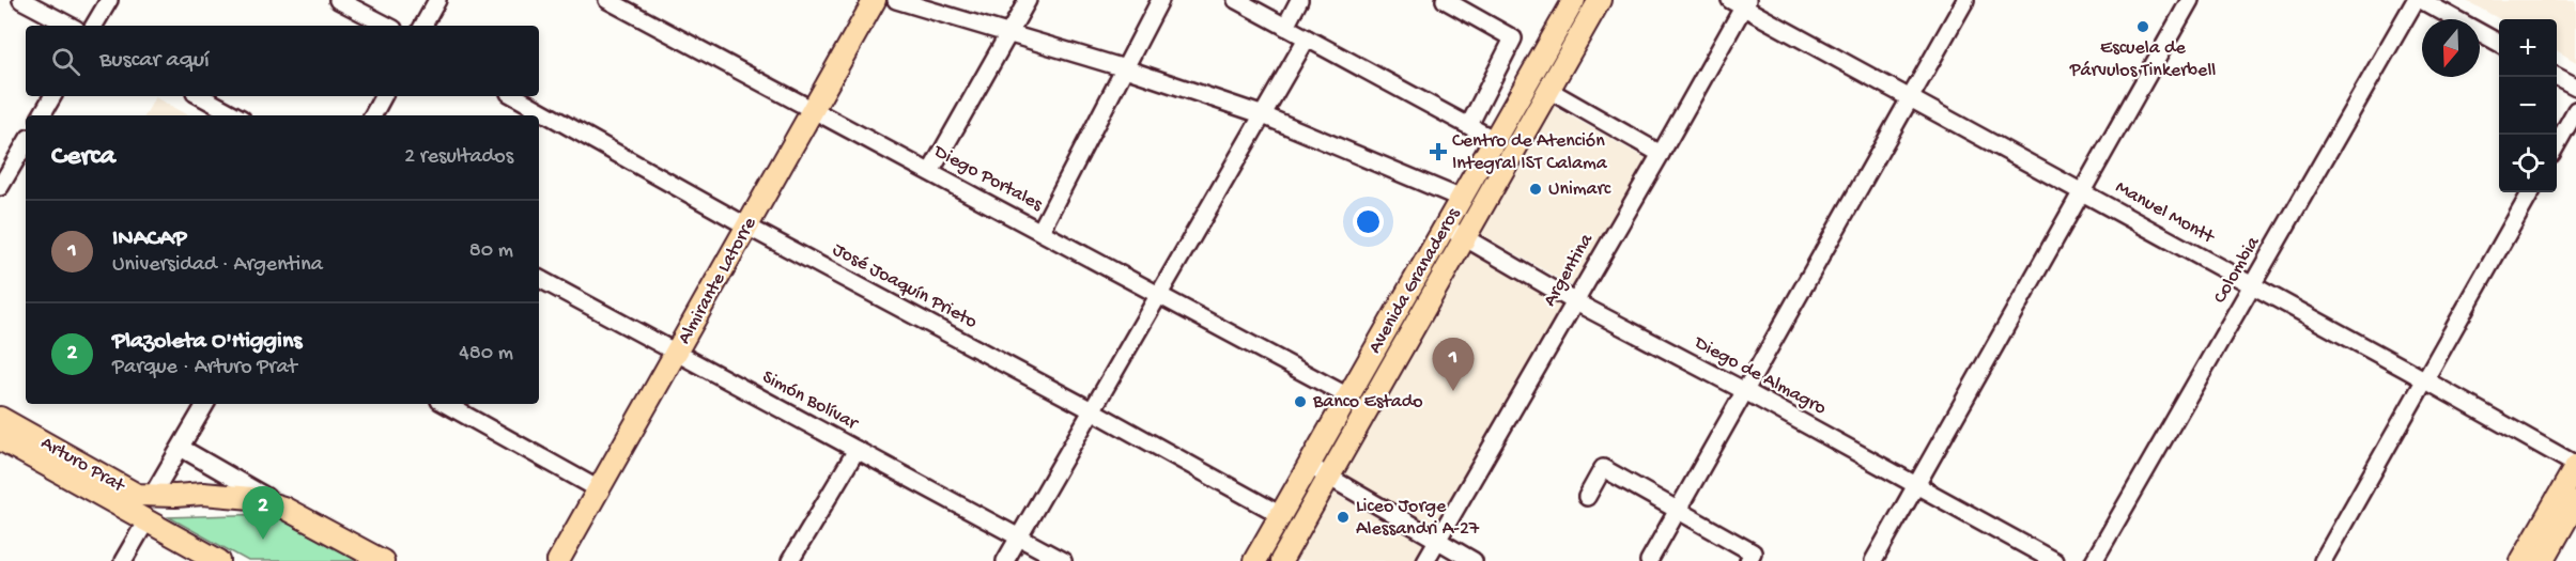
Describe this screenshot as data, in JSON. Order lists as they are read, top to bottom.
{
  "streets": {
    "main road": ["Almirante Latorre", "Avenida Granaderos", "Arturo Prat"],
    "street": [
      "Diego Portales",
      "Manuel Montt",
      "Argentina",
      "Colombia",
      "José Joaquín Prieto",
      "Diego de Almagro",
      "Simón Bolívar"
    ]
  },
  "crossings": [
    ["Diego Portales", "Almirante Latorre"],
    ["Diego Portales", "Avenida Granaderos"],
    ["Manuel Montt", "Argentina"],
    ["Manuel Montt", "Colombia"],
    ["Argentina", "Diego de Almagro"],
    ["Almirante Latorre", "José Joaquín Prieto"],
    ["Almirante Latorre", "Simón Bolívar"],
    ["Avenida Granaderos", "José Joaquín Prieto"],
    ["Avenida Granaderos", "Diego de Almagro"]
  ],
  "places": {
    "other": [
      "Escuela de Párvulos Tinkerbell",
      "Unimarc",
      "Banco Estado",
      "Liceo Jorge Alessandri A-27"
    ],
    "health": ["Centro de Atención Integral IST Calama"]
  },
  "north": "bottom",
  "page": {
    "map_buttons": ["+", "−"],
    "search": "Buscar aquí",
    "heading": ["Cerca", "2 resultados"],
    "list": [
      {
        "mark": "1",
        "name": "INACAP",
        "note": "Universidad · Argentina",
        "value": "80 m"
      },
      {
        "mark": "2",
        "name": "Plazoleta O'Higgins",
        "note": "Parque · Arturo Prat",
        "value": "480 m"
      }
    ],
    "pins": ["1", "2"]
  }
}
